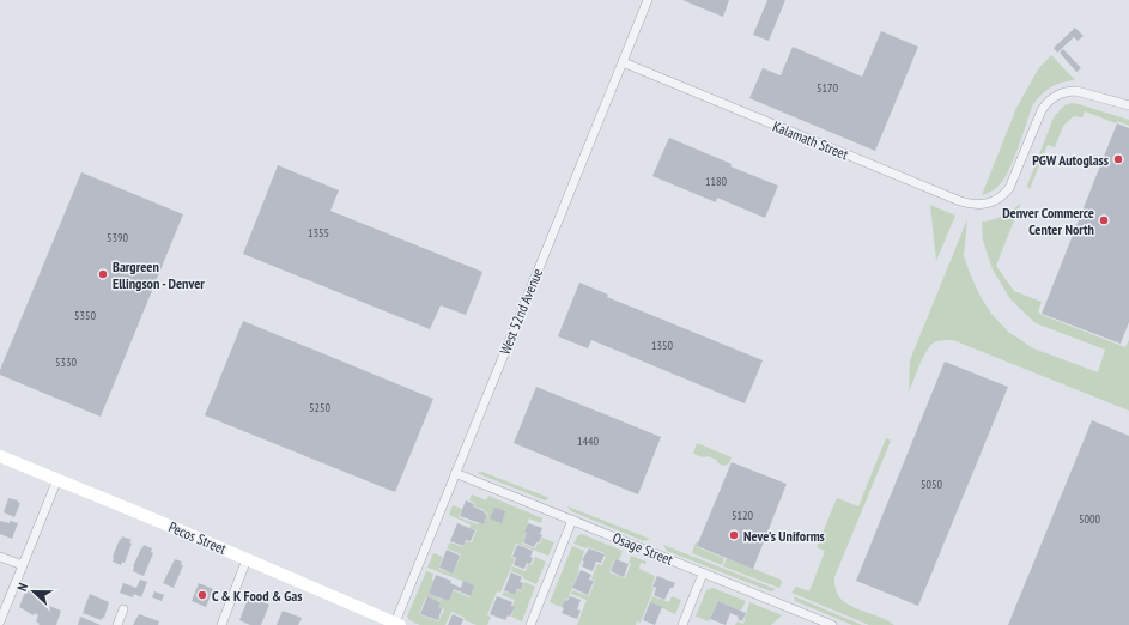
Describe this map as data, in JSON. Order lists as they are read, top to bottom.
{
  "streets": {
    "main road": ["Pecos Street"],
    "street": ["Kalamath Street", "West 52nd Avenue", "Osage Street"]
  },
  "crossings": [
    ["Kalamath Street", "West 52nd Avenue"],
    ["West 52nd Avenue", "Pecos Street"],
    ["West 52nd Avenue", "Osage Street"]
  ],
  "places": [
    "PGW Autoglass",
    "Denver Commerce Center North",
    "Bargreen Ellingson - Denver",
    "Neve's Uniforms",
    "C & K Food & Gas"
  ],
  "house_numbers": [
    "5170",
    "1180",
    "1355",
    "5390",
    "5350",
    "1350",
    "5330",
    "5250",
    "1440",
    "5050",
    "5120",
    "5000"
  ],
  "north": "left"
}
